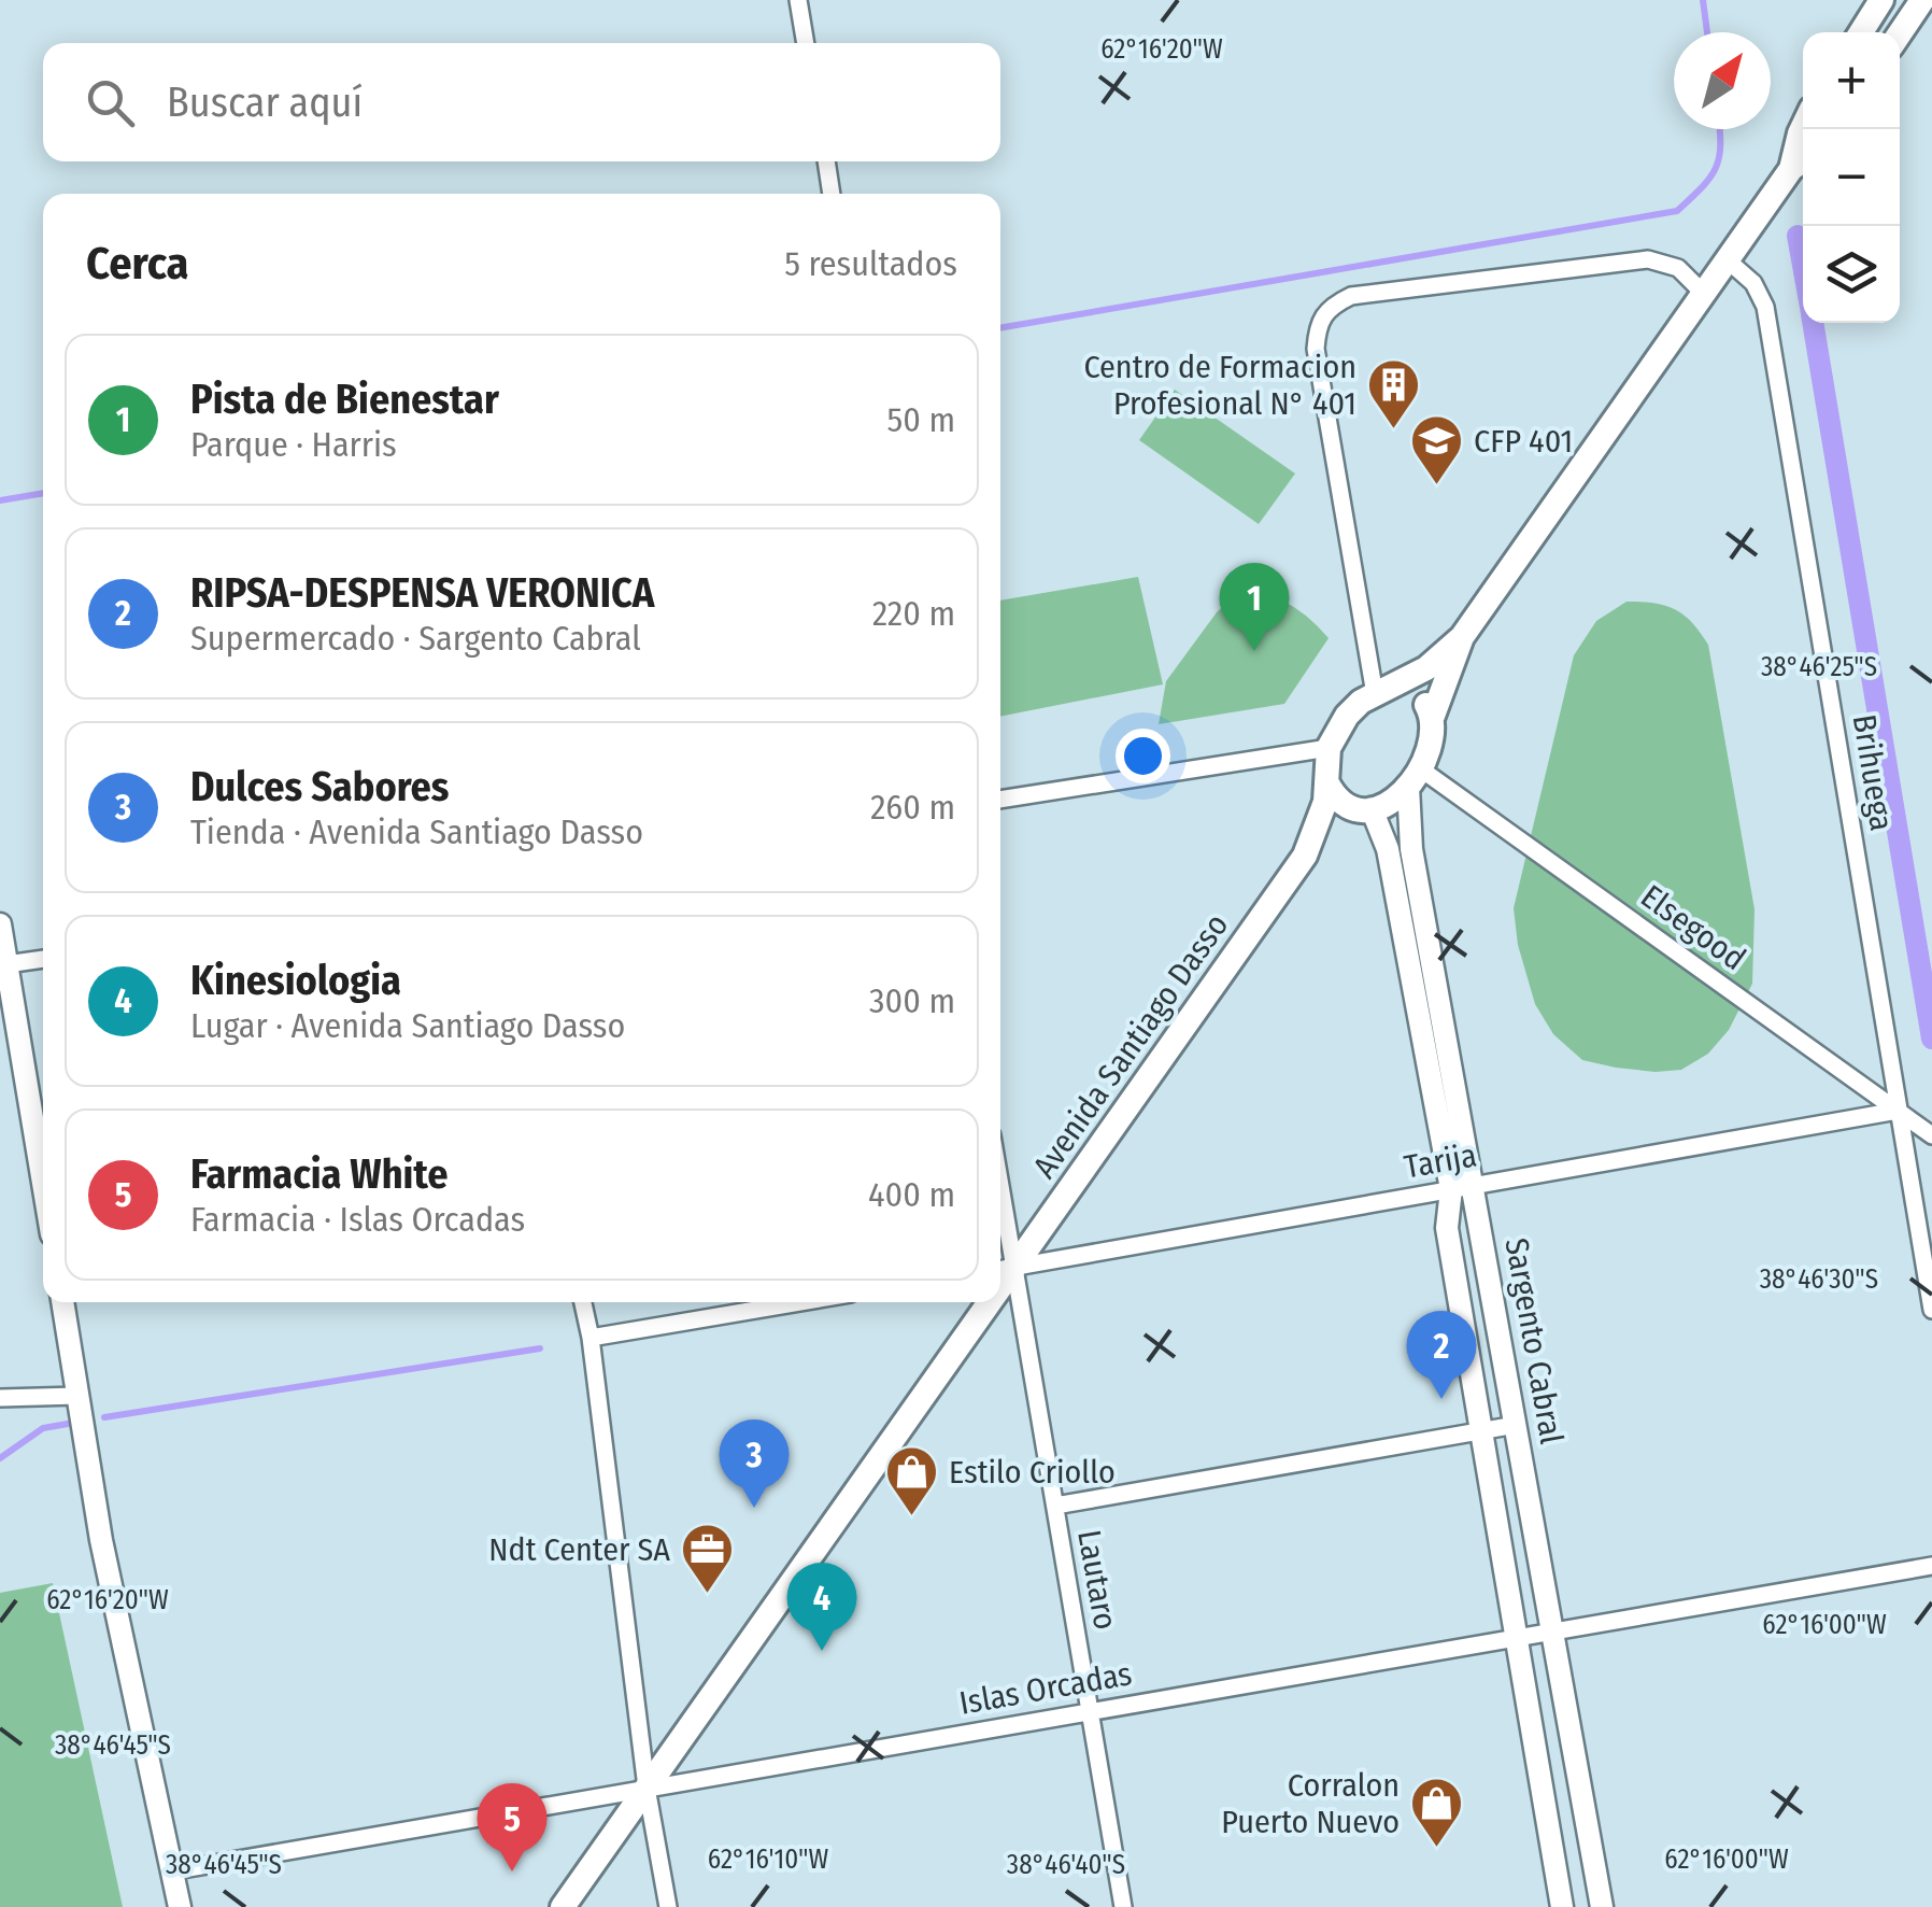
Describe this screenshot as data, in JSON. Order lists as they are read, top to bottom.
{
  "streets": {
    "main road": ["Avenida Santiago Dasso"],
    "street": [
      "Brihuega",
      "Elsegood",
      "Tarija",
      "Sargento Cabral",
      "Lautaro",
      "Islas Orcadas"
    ]
  },
  "crossings": [
    ["Brihuega", "Elsegood"],
    ["Brihuega", "Tarija"],
    ["Elsegood", "Avenida Santiago Dasso"],
    ["Elsegood", "Tarija"],
    ["Elsegood", "Sargento Cabral"],
    ["Avenida Santiago Dasso", "Tarija"],
    ["Avenida Santiago Dasso", "Sargento Cabral"],
    ["Avenida Santiago Dasso", "Lautaro"],
    ["Avenida Santiago Dasso", "Islas Orcadas"],
    ["Tarija", "Sargento Cabral"],
    ["Tarija", "Lautaro"],
    ["Sargento Cabral", "Islas Orcadas"],
    ["Lautaro", "Islas Orcadas"]
  ],
  "places": {
    "building": ["Centro de Formacion Profesional N° 401"],
    "school or university": ["CFP 401"],
    "shop": ["Estilo Criollo", "Corralon Puerto Nuevo"],
    "office": ["Ndt Center SA"]
  },
  "north": "top right",
  "page": {
    "map_buttons": ["+", "−"],
    "search": "Buscar aquí",
    "heading": ["Cerca", "5 resultados"],
    "list": [
      {
        "mark": "1",
        "name": "Pista de Bienestar",
        "note": "Parque · Harris",
        "value": "50 m"
      },
      {
        "mark": "2",
        "name": "RIPSA-DESPENSA VERONICA",
        "note": "Supermercado · Sargento Cabral",
        "value": "220 m"
      },
      {
        "mark": "3",
        "name": "Dulces Sabores",
        "note": "Tienda · Avenida Santiago Dasso",
        "value": "260 m"
      },
      {
        "mark": "4",
        "name": "Kinesiologia",
        "note": "Lugar · Avenida Santiago Dasso",
        "value": "300 m"
      },
      {
        "mark": "5",
        "name": "Farmacia White",
        "note": "Farmacia · Islas Orcadas",
        "value": "400 m"
      }
    ],
    "pins": [
      "1",
      "2",
      "3",
      "4",
      "5"
    ]
  },
  "coordinates": [
    "62°16'20\"W",
    "38°46'25\"S",
    "38°46'30\"S",
    "62°16'00\"W",
    "38°46'45\"S",
    "62°16'10\"W",
    "38°46'40\"S"
  ]
}
